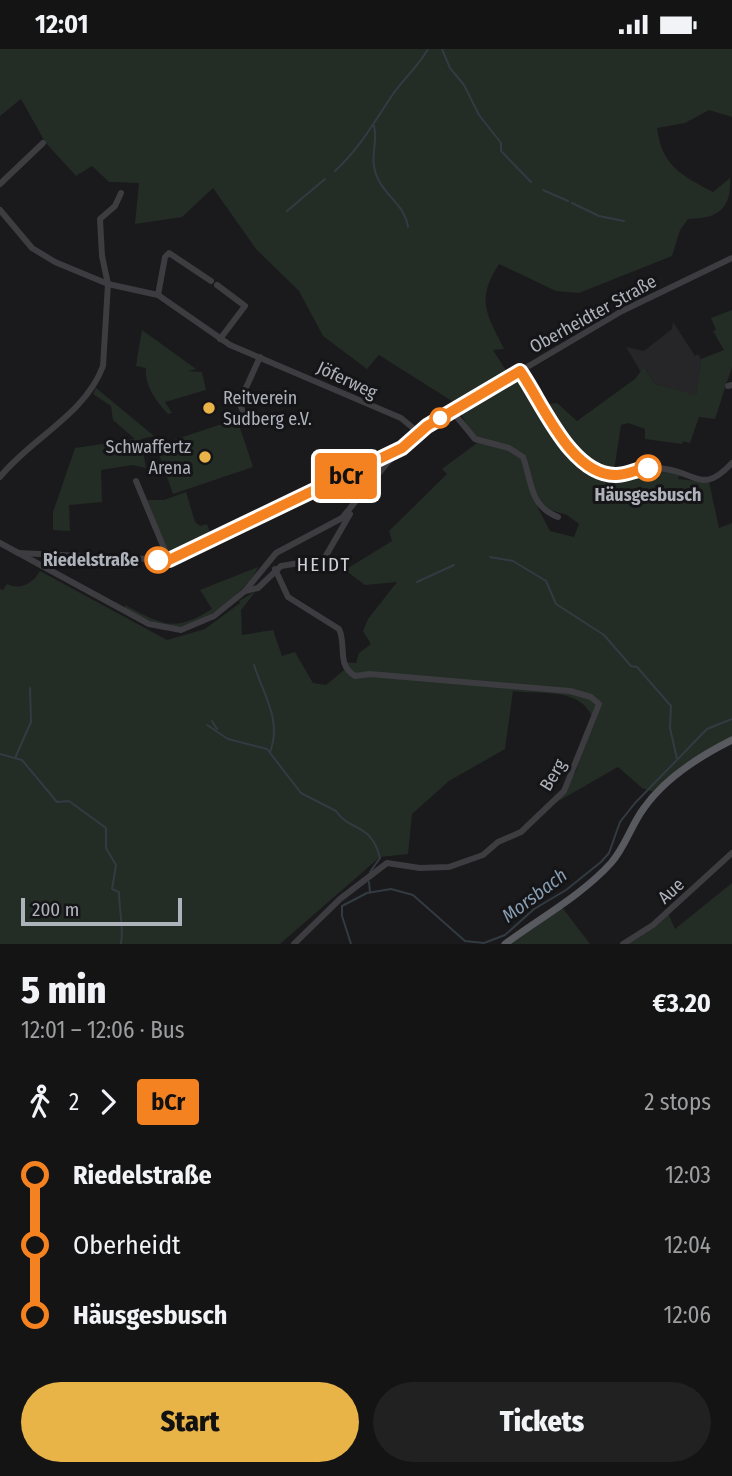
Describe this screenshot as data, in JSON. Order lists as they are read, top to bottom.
{
  "streets": {
    "street": [
      "Oberheidter Straße",
      "Jöferweg",
      "Berg",
      "Aue"
    ]
  },
  "crossings": [
    ["Oberheidter Straße", "Jöferweg"]
  ],
  "districts": ["HEIDT"],
  "water": ["Morsbach"],
  "places": [
    "Reitverein Sudberg e.V.",
    "Schwaffertz Arena",
    "Häusgesbusch",
    "Riedelstraße"
  ],
  "lines": ["bus line bCr"],
  "scale_bar": "200 m",
  "page": {
    "status": "12:01",
    "on_map": "bCr",
    "scale": "200 m",
    "heading": ["5 min", "12:01 – 12:06 · Bus", "€3.20"],
    "legs": ["2", "bCr", "2 stops"],
    "list": [
      {
        "name": "Riedelstraße",
        "value": "12:03"
      },
      {
        "name": "Oberheidt",
        "value": "12:04"
      },
      {
        "name": "Häusgesbusch",
        "value": "12:06"
      }
    ],
    "buttons": ["Start", "Tickets"]
  }
}
